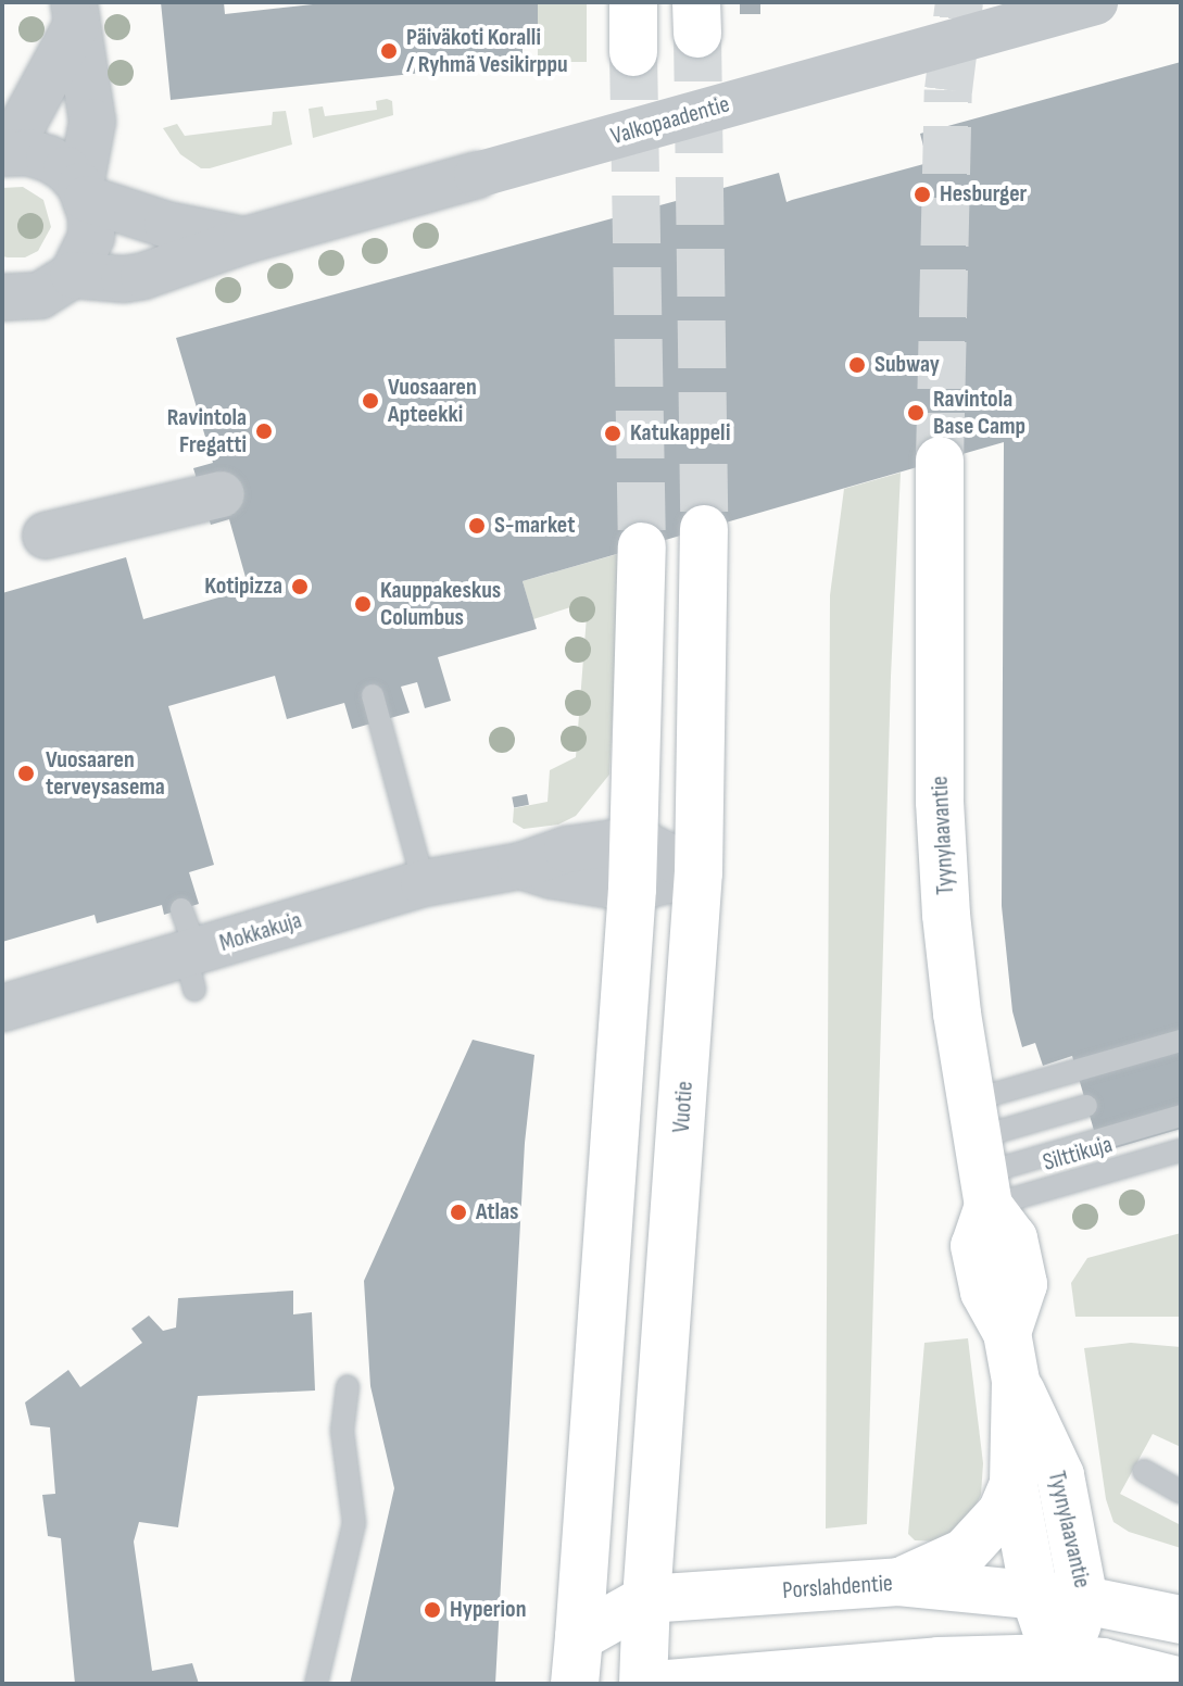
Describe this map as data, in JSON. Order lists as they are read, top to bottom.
{
  "streets": {
    "street": [
      "Valkopaadentie",
      "Tyynylaavantie",
      "Mokkakuja",
      "Vuotie",
      "Porslahdentie"
    ],
    "lane": ["Silttikuja"]
  },
  "crossings": [
    ["Tyynylaavantie", "Silttikuja"],
    ["Tyynylaavantie", "Porslahdentie"],
    ["Mokkakuja", "Vuotie"],
    ["Vuotie", "Porslahdentie"]
  ],
  "places": [
    "Päiväkoti Koralli / Ryhmä Vesikirppu",
    "Hesburger",
    "Subway",
    "Vuosaaren Apteekki",
    "Ravintola Base Camp",
    "Ravintola Fregatti",
    "Katukappeli",
    "S-market",
    "Kotipizza",
    "Kauppakeskus Columbus",
    "Vuosaaren terveysasema",
    "Atlas",
    "Hyperion"
  ]
}
